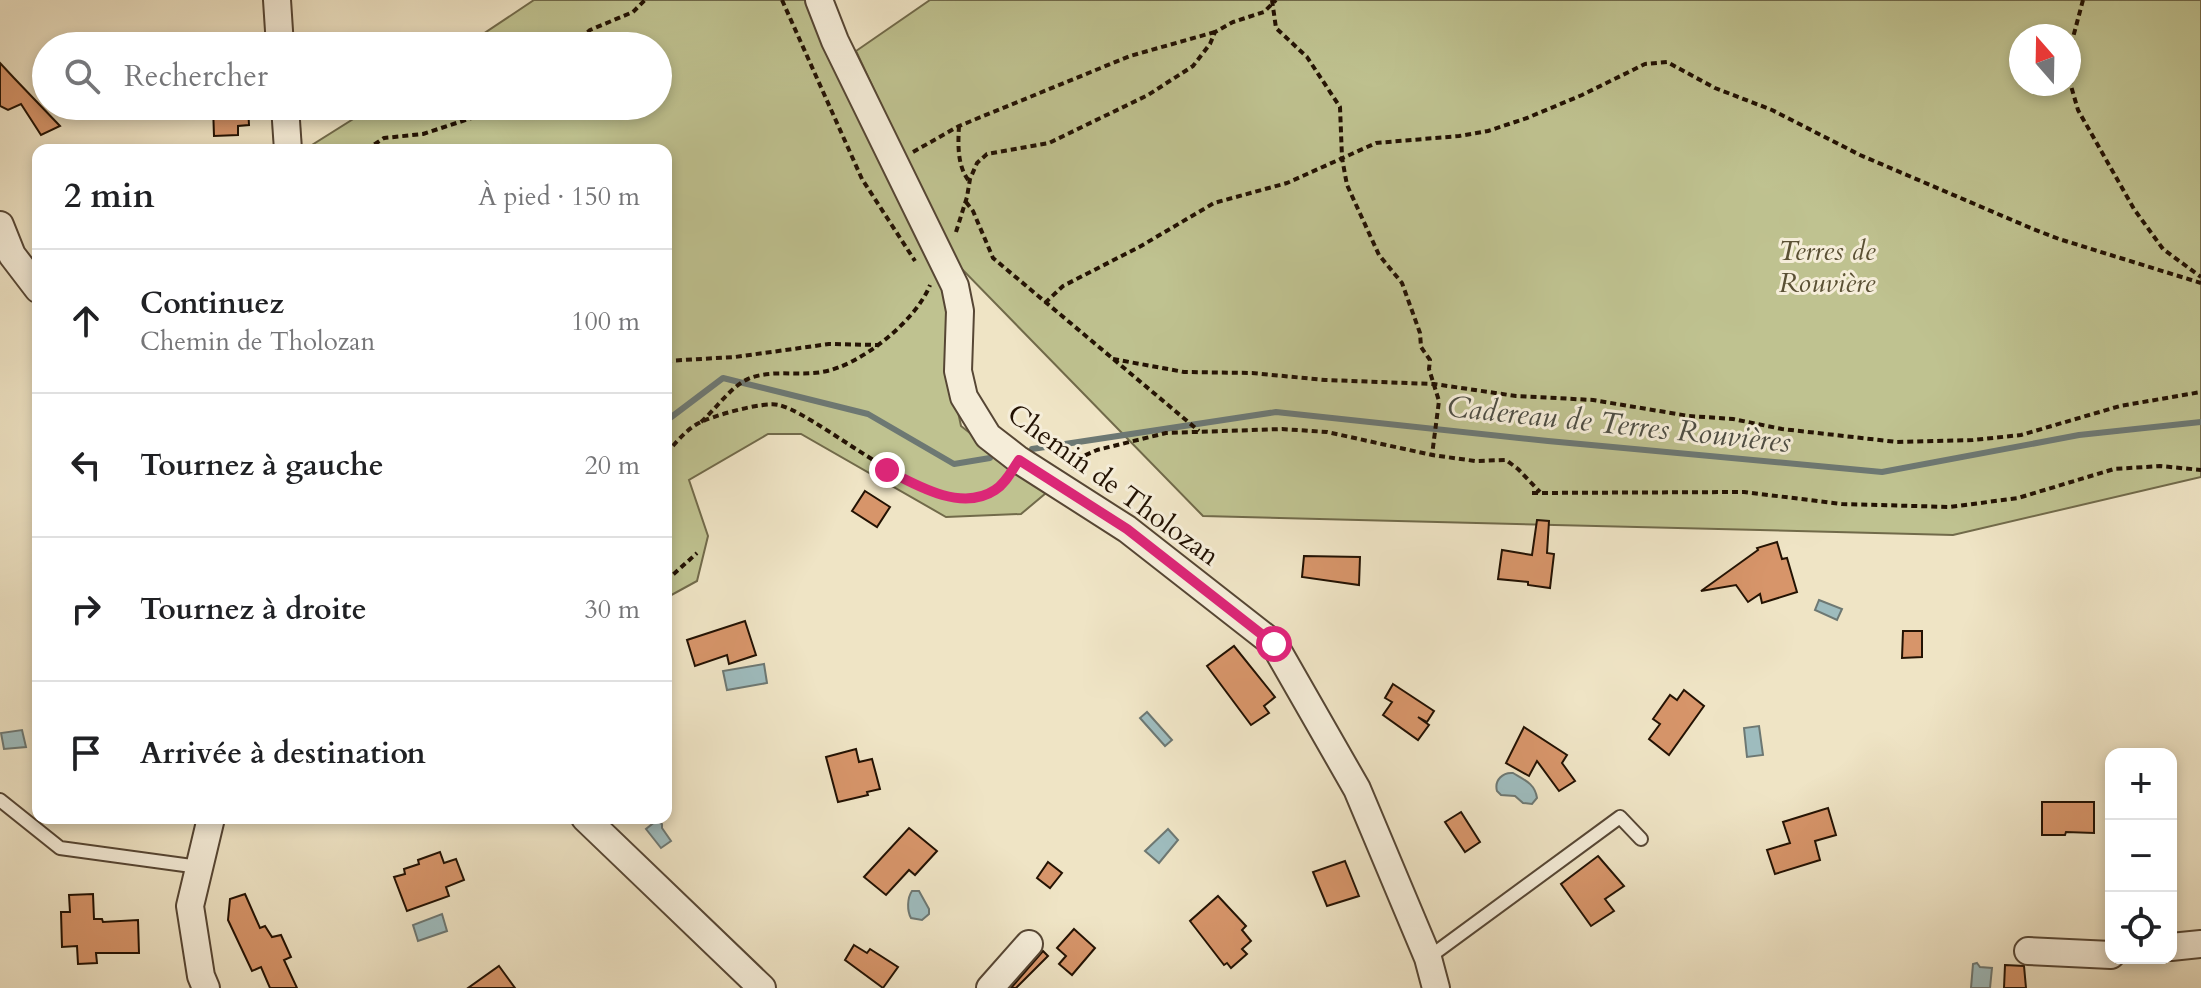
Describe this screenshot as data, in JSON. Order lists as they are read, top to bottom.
{
  "streets": {
    "street": ["Chemin de Tholozan"]
  },
  "water": ["Cadereau de Terres Rouvières"],
  "parks": ["Terres de Rouvière"],
  "north": "top",
  "page": {
    "search": "Rechercher",
    "heading": ["2 min", "À pied · 150 m"],
    "list": [
      ["Continuez", "Chemin de Tholozan", "100 m"],
      ["Tournez à gauche", "20 m"],
      ["Tournez à droite", "30 m"],
      "Arrivée à destination"
    ],
    "map_buttons": ["+", "−"]
  }
}
